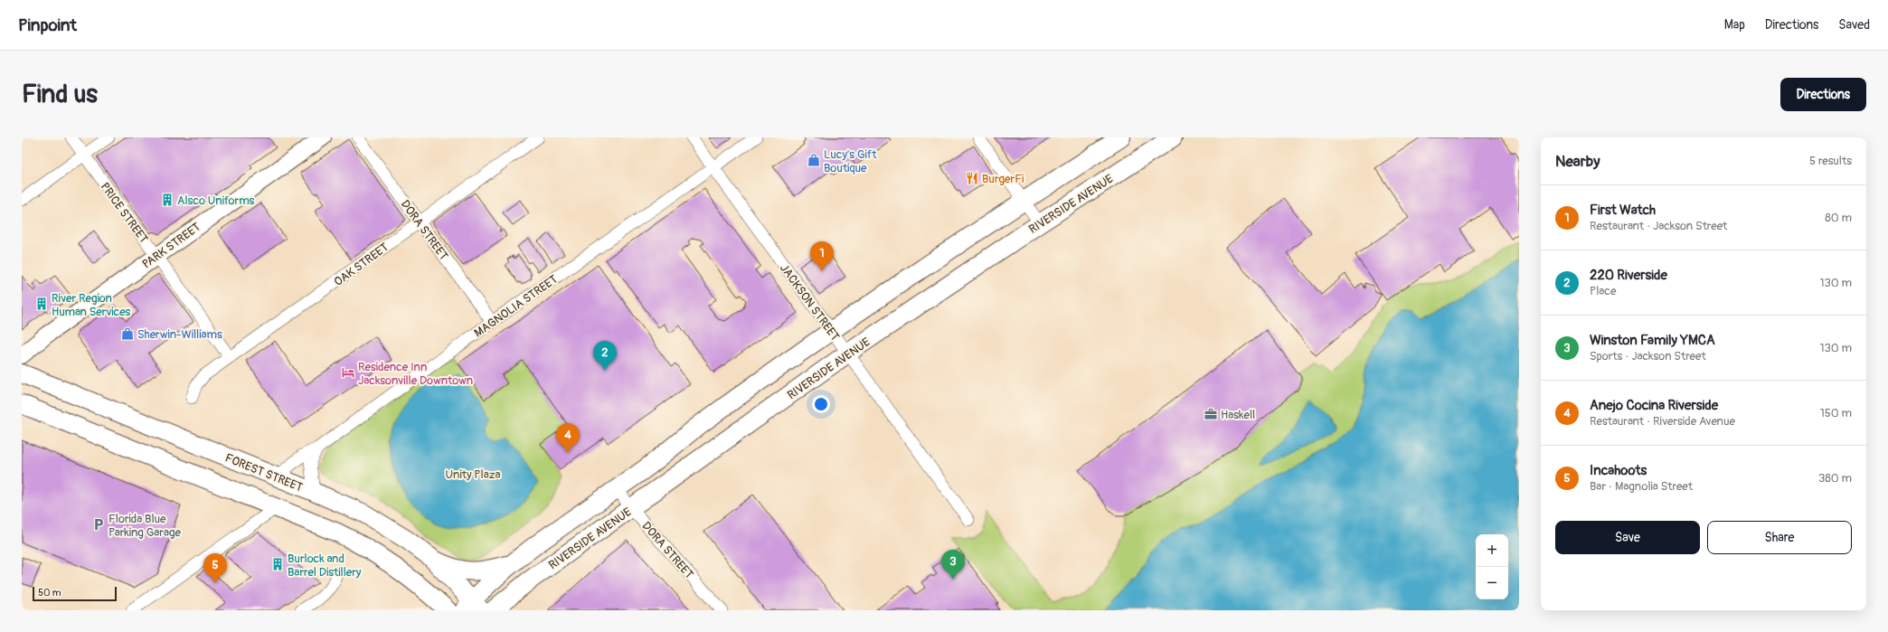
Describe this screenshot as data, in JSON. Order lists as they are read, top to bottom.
{
  "streets": {
    "main road": ["RIVERSIDE AVENUE", "FOREST STREET"],
    "street": [
      "PRICE STREET",
      "DORA STREET",
      "PARK STREET",
      "OAK STREET",
      "JACKSON STREET",
      "MAGNOLIA STREET"
    ]
  },
  "crossings": [
    ["RIVERSIDE AVENUE", "DORA STREET"],
    ["RIVERSIDE AVENUE", "JACKSON STREET"],
    ["RIVERSIDE AVENUE", "FOREST STREET"],
    ["PRICE STREET", "PARK STREET"],
    ["PRICE STREET", "OAK STREET"],
    ["DORA STREET", "OAK STREET"],
    ["DORA STREET", "MAGNOLIA STREET"],
    ["JACKSON STREET", "MAGNOLIA STREET"],
    ["MAGNOLIA STREET", "FOREST STREET"]
  ],
  "parks": ["Unity Plaza"],
  "places": {
    "shop": ["Lucy's Gift Boutique", "Sherwin-Williams"],
    "restaurant": ["BurgerFi"],
    "building": ["Alsco Uniforms", "River Region Human Services", "Burlock and Barrel Distillery"],
    "hotel": ["Residence Inn Jacksonville Downtown"],
    "office": ["Haskell"],
    "parking": ["Florida Blue Parking Garage"]
  },
  "scale_bar": "50 m",
  "page": {
    "header": "Pinpoint",
    "nav": ["Map", "Directions", "Saved"],
    "buttons": [
      "Directions",
      ["Save", "Share"]
    ],
    "title": "Find us",
    "heading": ["Nearby", "5 results"],
    "list": [
      {
        "mark": "1",
        "name": "First Watch",
        "note": "Restaurant · Jackson Street",
        "value": "80 m"
      },
      {
        "mark": "2",
        "name": "220 Riverside",
        "note": "Place",
        "value": "130 m"
      },
      {
        "mark": "3",
        "name": "Winston Family YMCA",
        "note": "Sports · Jackson Street",
        "value": "130 m"
      },
      {
        "mark": "4",
        "name": "Anejo Cocina Riverside",
        "note": "Restaurant · Riverside Avenue",
        "value": "150 m"
      },
      {
        "mark": "5",
        "name": "Incahoots",
        "note": "Bar · Magnolia Street",
        "value": "380 m"
      }
    ],
    "pins": [
      "1",
      "2",
      "4",
      "3",
      "5"
    ],
    "map_buttons": ["+", "−"],
    "scale": "50 m"
  }
}
